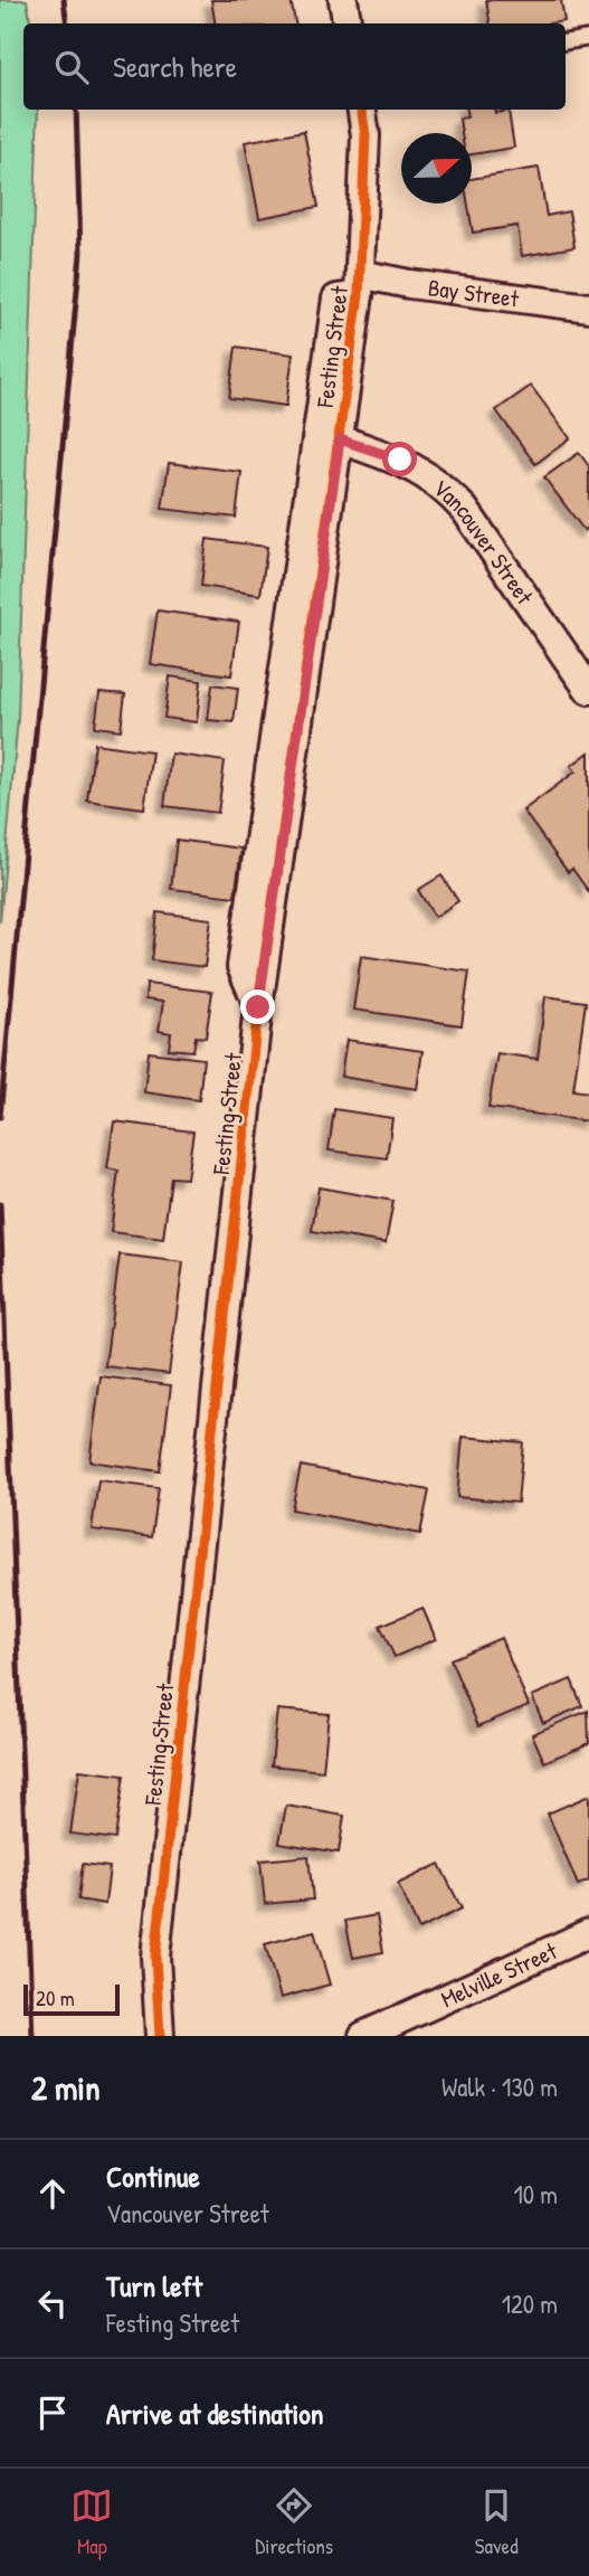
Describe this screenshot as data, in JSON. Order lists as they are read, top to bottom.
{
  "streets": {
    "street": [
      "Bay Street",
      "Festing Street",
      "Vancouver Street",
      "Melville Street"
    ]
  },
  "crossings": [
    ["Bay Street", "Festing Street"],
    ["Festing Street", "Vancouver Street"]
  ],
  "scale_bar": "20 m",
  "north": "right",
  "page": {
    "search": "Search here",
    "scale": "20 m",
    "heading": ["2 min", "Walk · 130 m"],
    "list": [
      ["Continue", "Vancouver Street", "10 m"],
      ["Turn left", "Festing Street", "120 m"],
      "Arrive at destination"
    ],
    "nav": ["Map", "Directions", "Saved"]
  }
}
